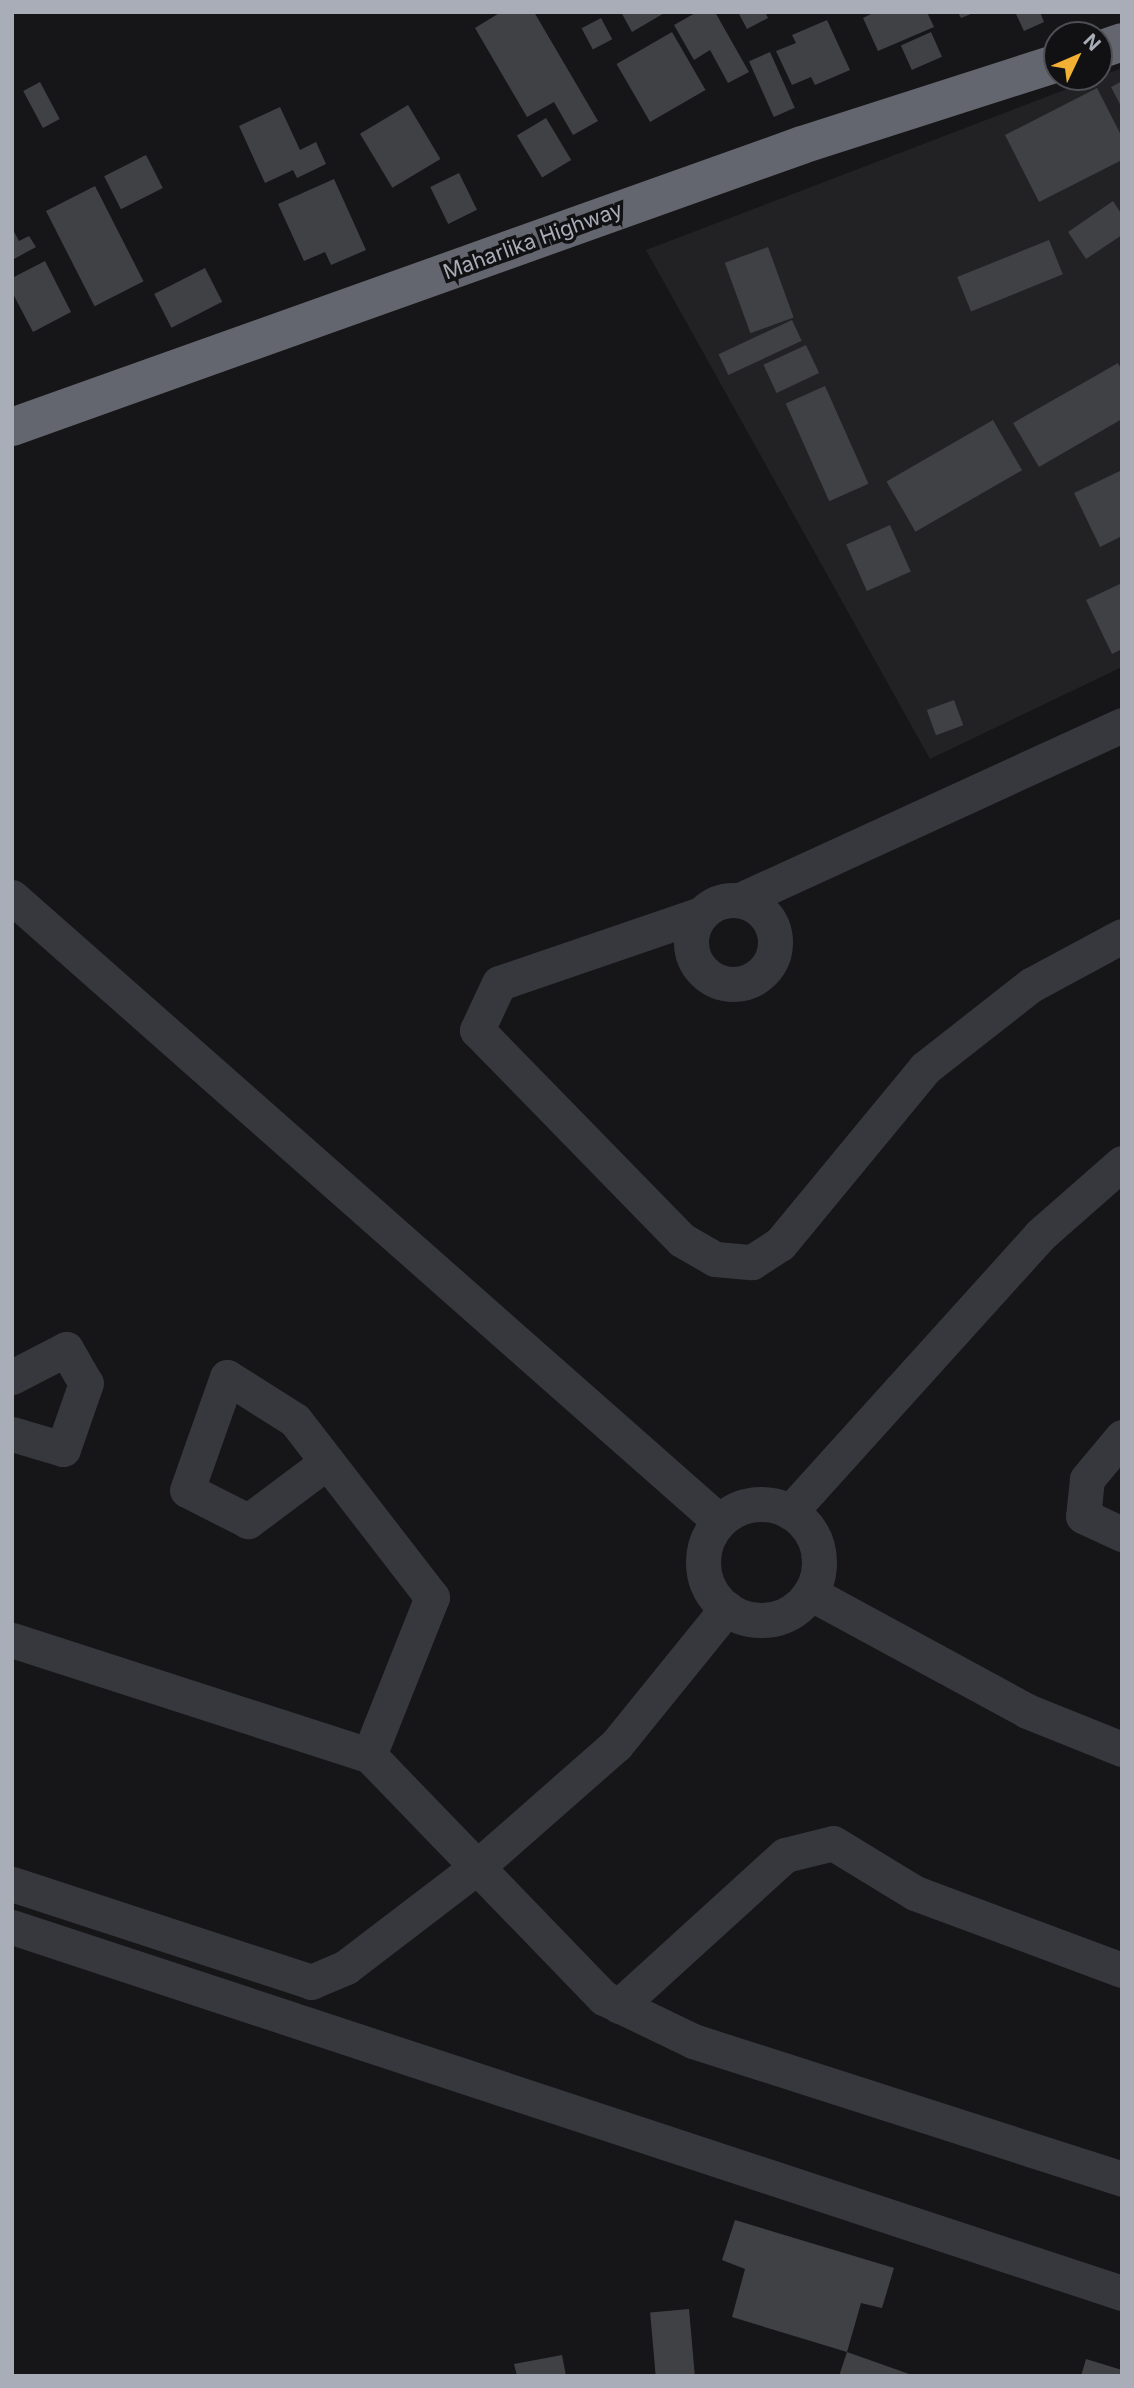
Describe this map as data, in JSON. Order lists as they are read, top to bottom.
{
  "streets": {
    "highway": ["Maharlika Highway"]
  },
  "north": "top right"
}
